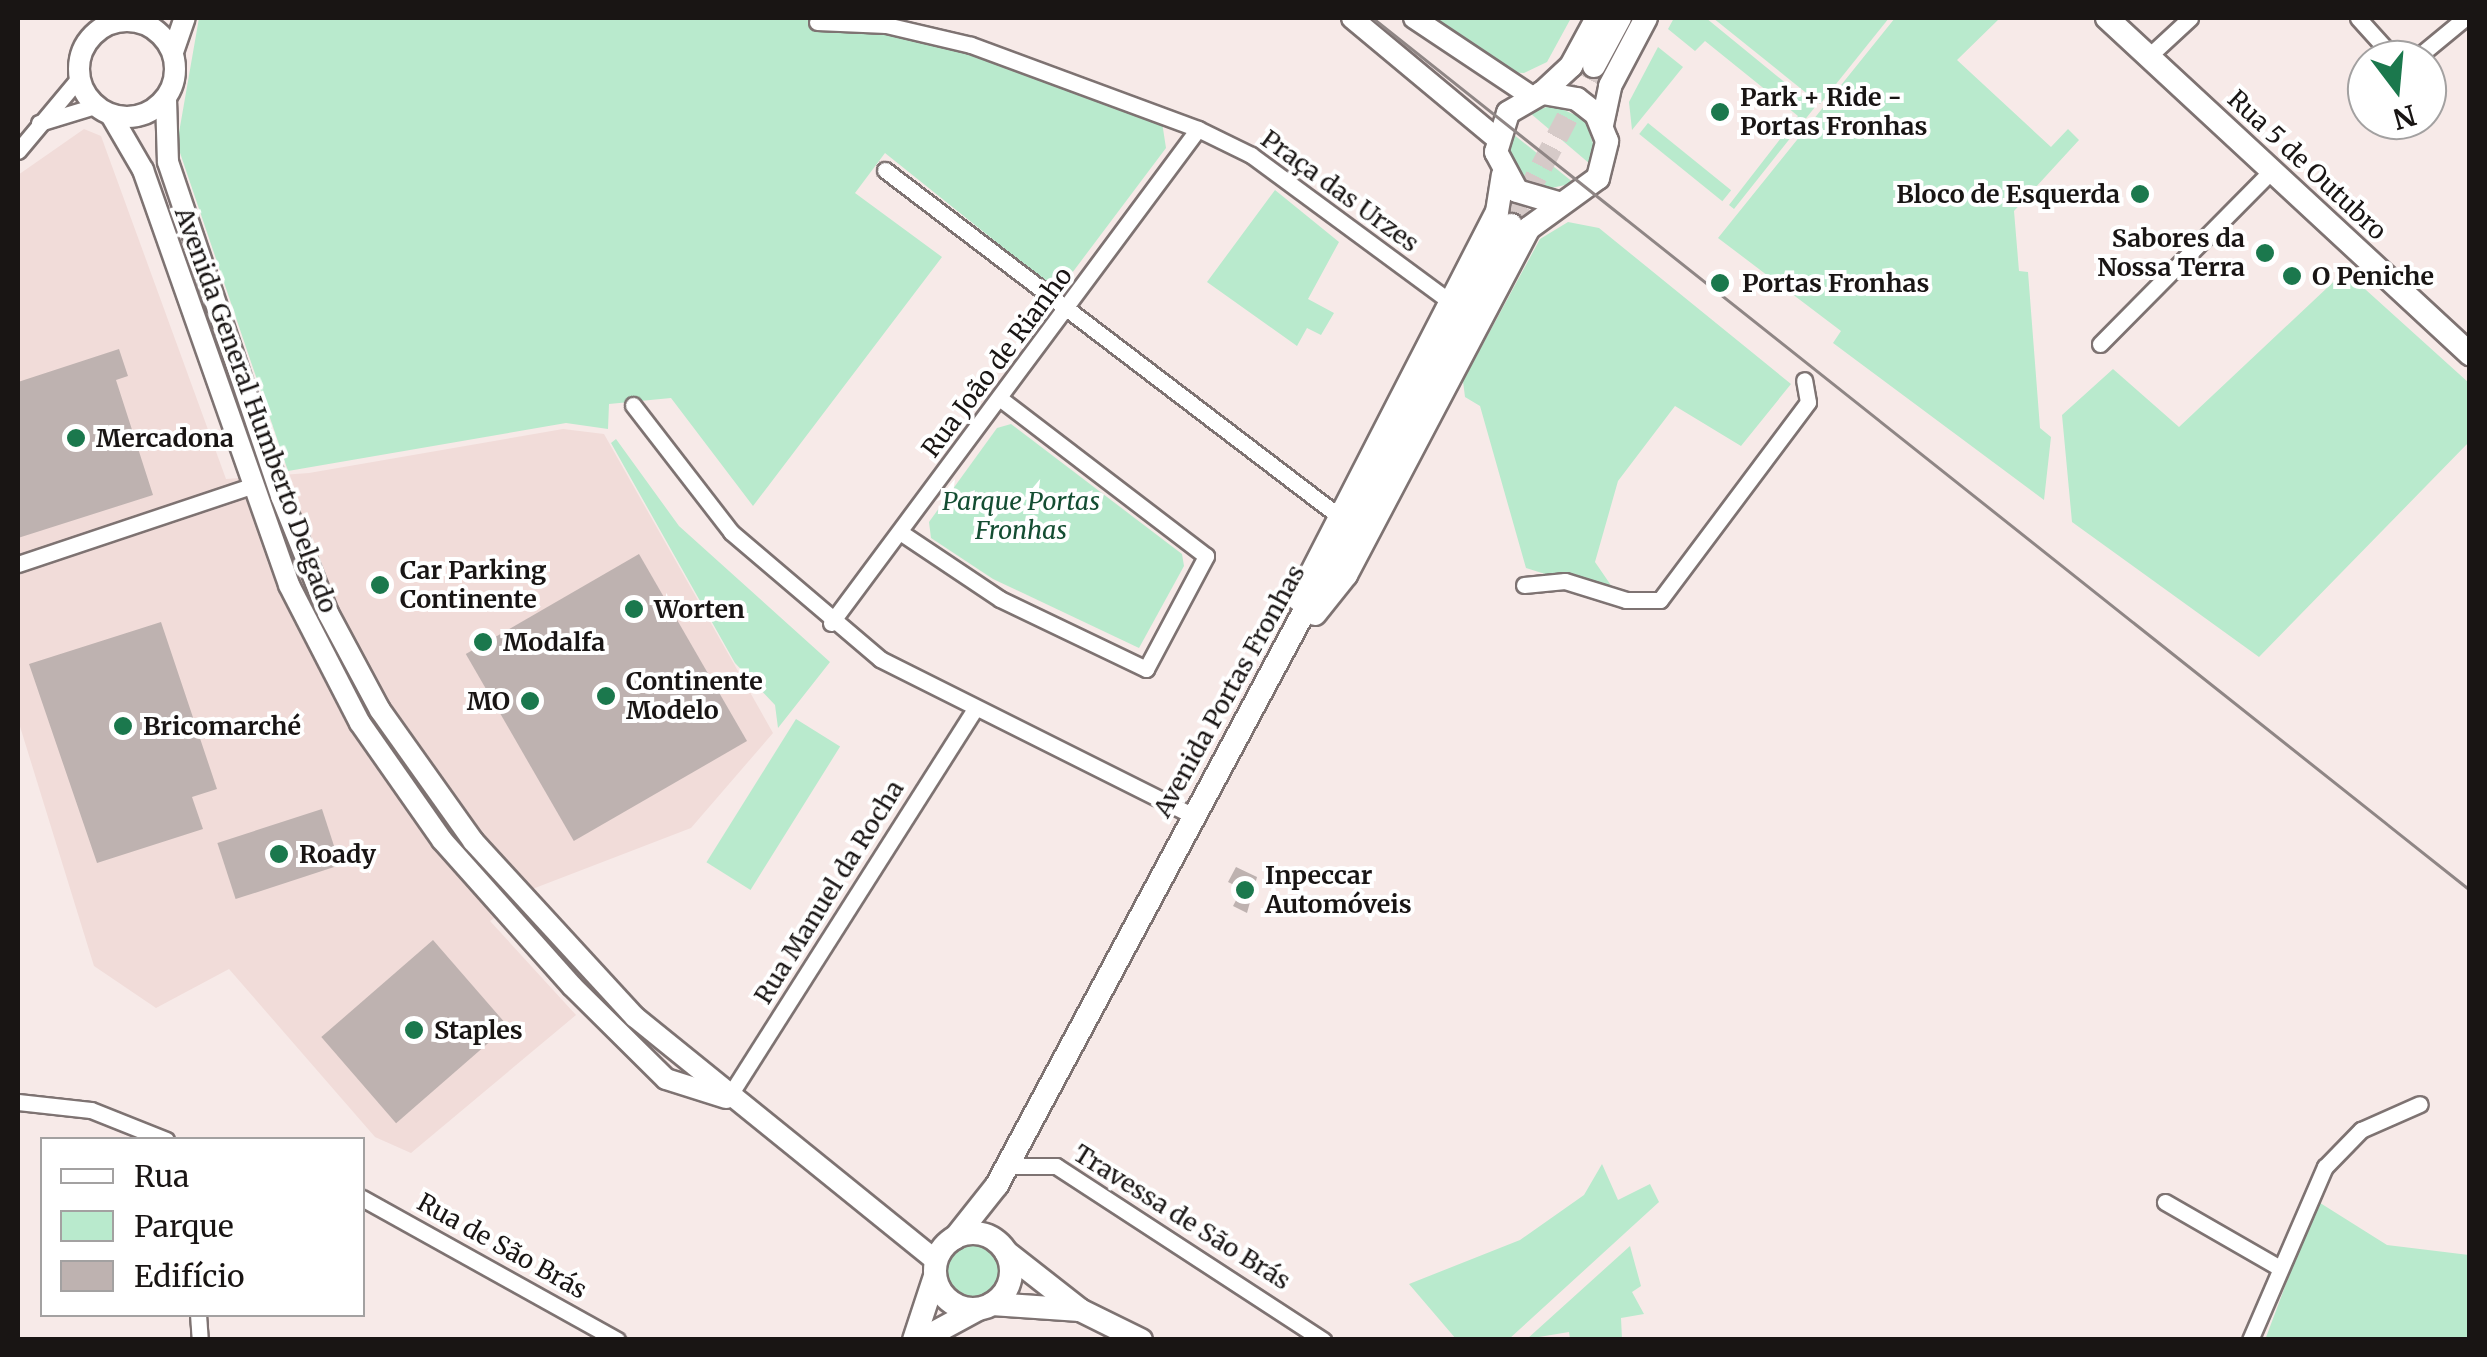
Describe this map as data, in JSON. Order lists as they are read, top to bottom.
{
  "streets": {
    "main road": ["Rua 5 de Outubro", "Avenida General Humberto Delgado", "Avenida Portas Fronhas"],
    "street": [
      "Praça das Urzes",
      "Rua João de Rianho",
      "Rua Manuel da Rocha",
      "Travessa de São Brás",
      "Rua de São Brás"
    ]
  },
  "crossings": [
    ["Praça das Urzes", "Rua João de Rianho"],
    ["Avenida General Humberto Delgado", "Avenida Portas Fronhas"],
    ["Avenida General Humberto Delgado", "Rua Manuel da Rocha"],
    ["Avenida Portas Fronhas", "Travessa de São Brás"]
  ],
  "parks": ["Parque Portas Fronhas"],
  "places": [
    "Park + Ride - Portas Fronhas",
    "Bloco de Esquerda",
    "Sabores da Nossa Terra",
    "O Peniche",
    "Portas Fronhas",
    "Mercadona",
    "Car Parking Continente",
    "Worten",
    "Modalfa",
    "Continente Modelo",
    "MO",
    "Bricomarché",
    "Roady",
    "Inpeccar Automóveis",
    "Staples"
  ],
  "legend": ["Rua", "Parque", "Edifício"],
  "north": "bottom"
}
